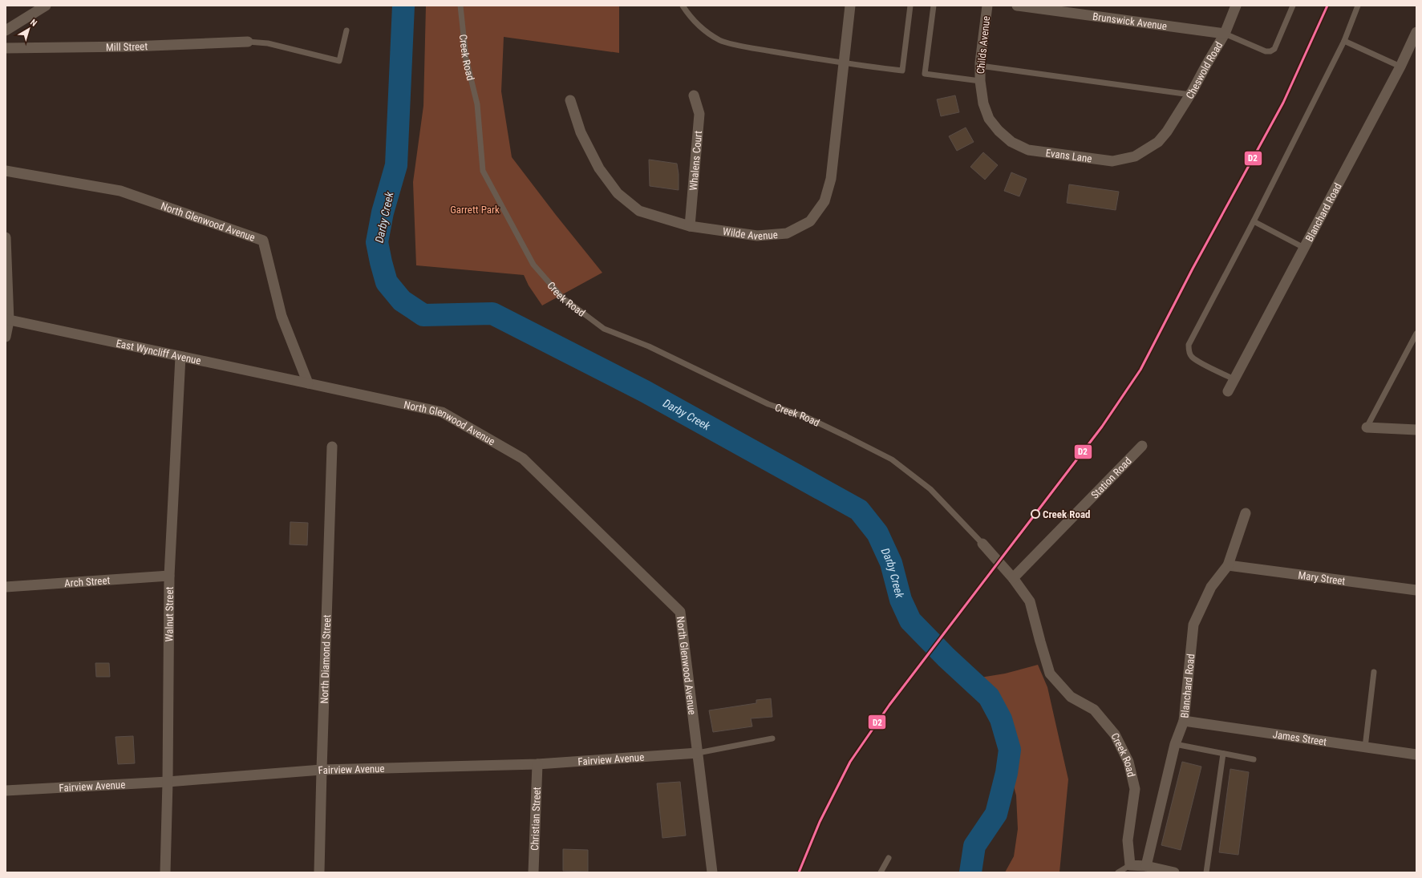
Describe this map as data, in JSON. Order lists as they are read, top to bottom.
{
  "streets": {
    "street": [
      "Brunswick Avenue",
      "Childs Avenue",
      "Mill Street",
      "Creek Road",
      "Cheswold Road",
      "Evans Lane",
      "Whalens Court",
      "Blanchard Road",
      "North Glenwood Avenue",
      "Wilde Avenue",
      "East Wyncliff Avenue",
      "Station Road",
      "Mary Street",
      "Arch Street",
      "Walnut Street",
      "North Diamond Street",
      "James Street",
      "Fairview Avenue",
      "Christian Street"
    ]
  },
  "crossings": [
    ["Brunswick Avenue", "Cheswold Road"],
    ["Childs Avenue", "Evans Lane"],
    ["Creek Road", "Station Road"],
    ["Cheswold Road", "Evans Lane"],
    ["Whalens Court", "Wilde Avenue"],
    ["Blanchard Road", "Mary Street"],
    ["Blanchard Road", "James Street"],
    ["North Glenwood Avenue", "East Wyncliff Avenue"],
    ["North Glenwood Avenue", "Fairview Avenue"],
    ["East Wyncliff Avenue", "Walnut Street"],
    ["Arch Street", "Walnut Street"],
    ["Walnut Street", "Fairview Avenue"],
    ["North Diamond Street", "Fairview Avenue"],
    ["Fairview Avenue", "Christian Street"]
  ],
  "water": ["Darby Creek"],
  "parks": ["Garrett Park"],
  "places": ["Creek Road"],
  "lines": ["transit line D2"],
  "north": "top right"
}
